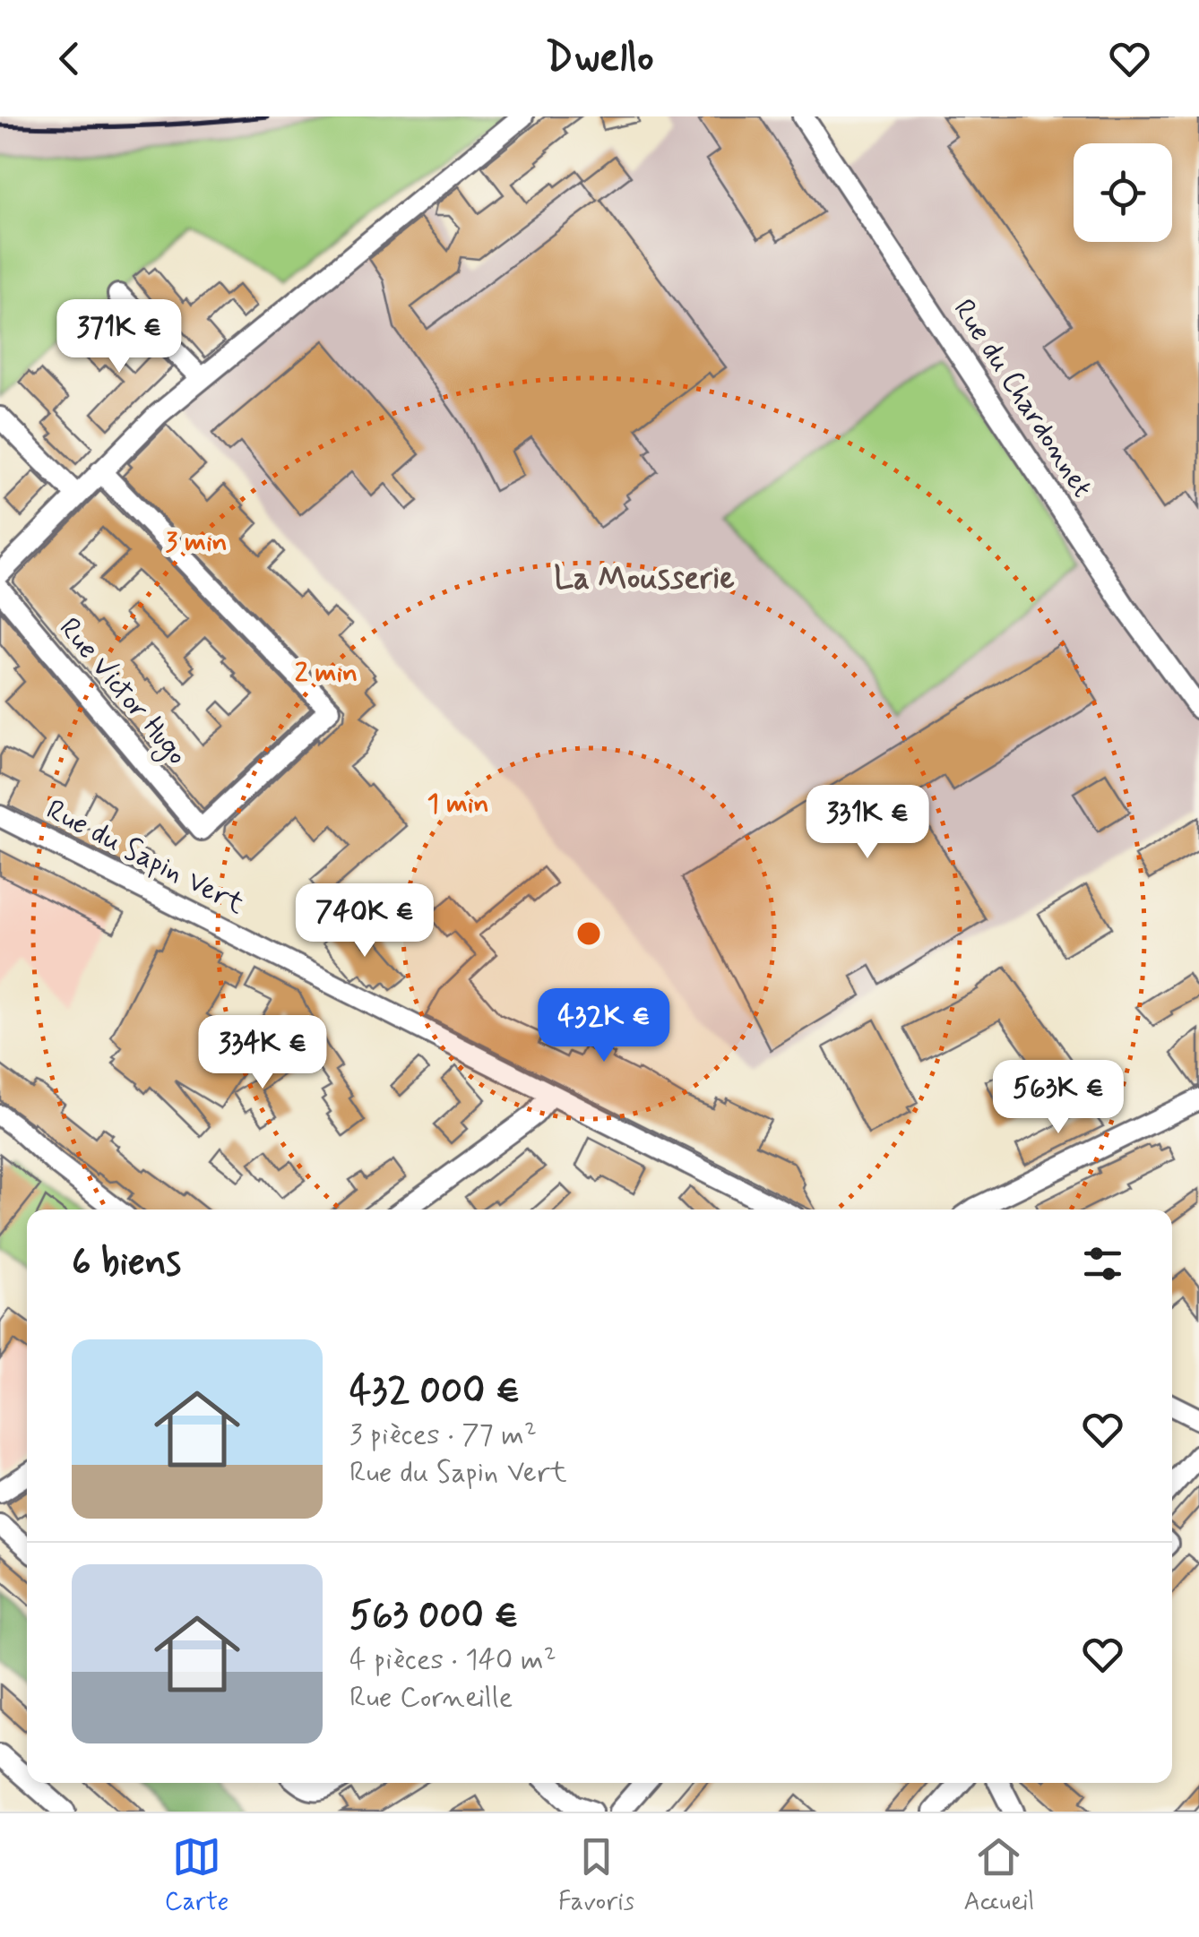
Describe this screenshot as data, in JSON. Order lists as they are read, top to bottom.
{
  "streets": {
    "street": ["Rue du Chardonnet", "Rue Victor Hugo", "Rue du Sapin Vert"]
  },
  "districts": ["La Mousserie"],
  "page": {
    "header": "Dwello",
    "price": [
      "371K €",
      "331K €",
      "740K €",
      "432K €",
      "334K €",
      "563K €"
    ],
    "heading": "6 biens",
    "list": [
      {
        "name": "432 000 €",
        "note": "3 pièces · 77 m² · Rue du Sapin Vert"
      },
      {
        "name": "563 000 €",
        "note": "4 pièces · 140 m² · Rue Corneille"
      }
    ],
    "tabs": ["Carte", "Favoris", "Accueil"]
  },
  "rings": ["3 min", "2 min", "1 min"]
}
